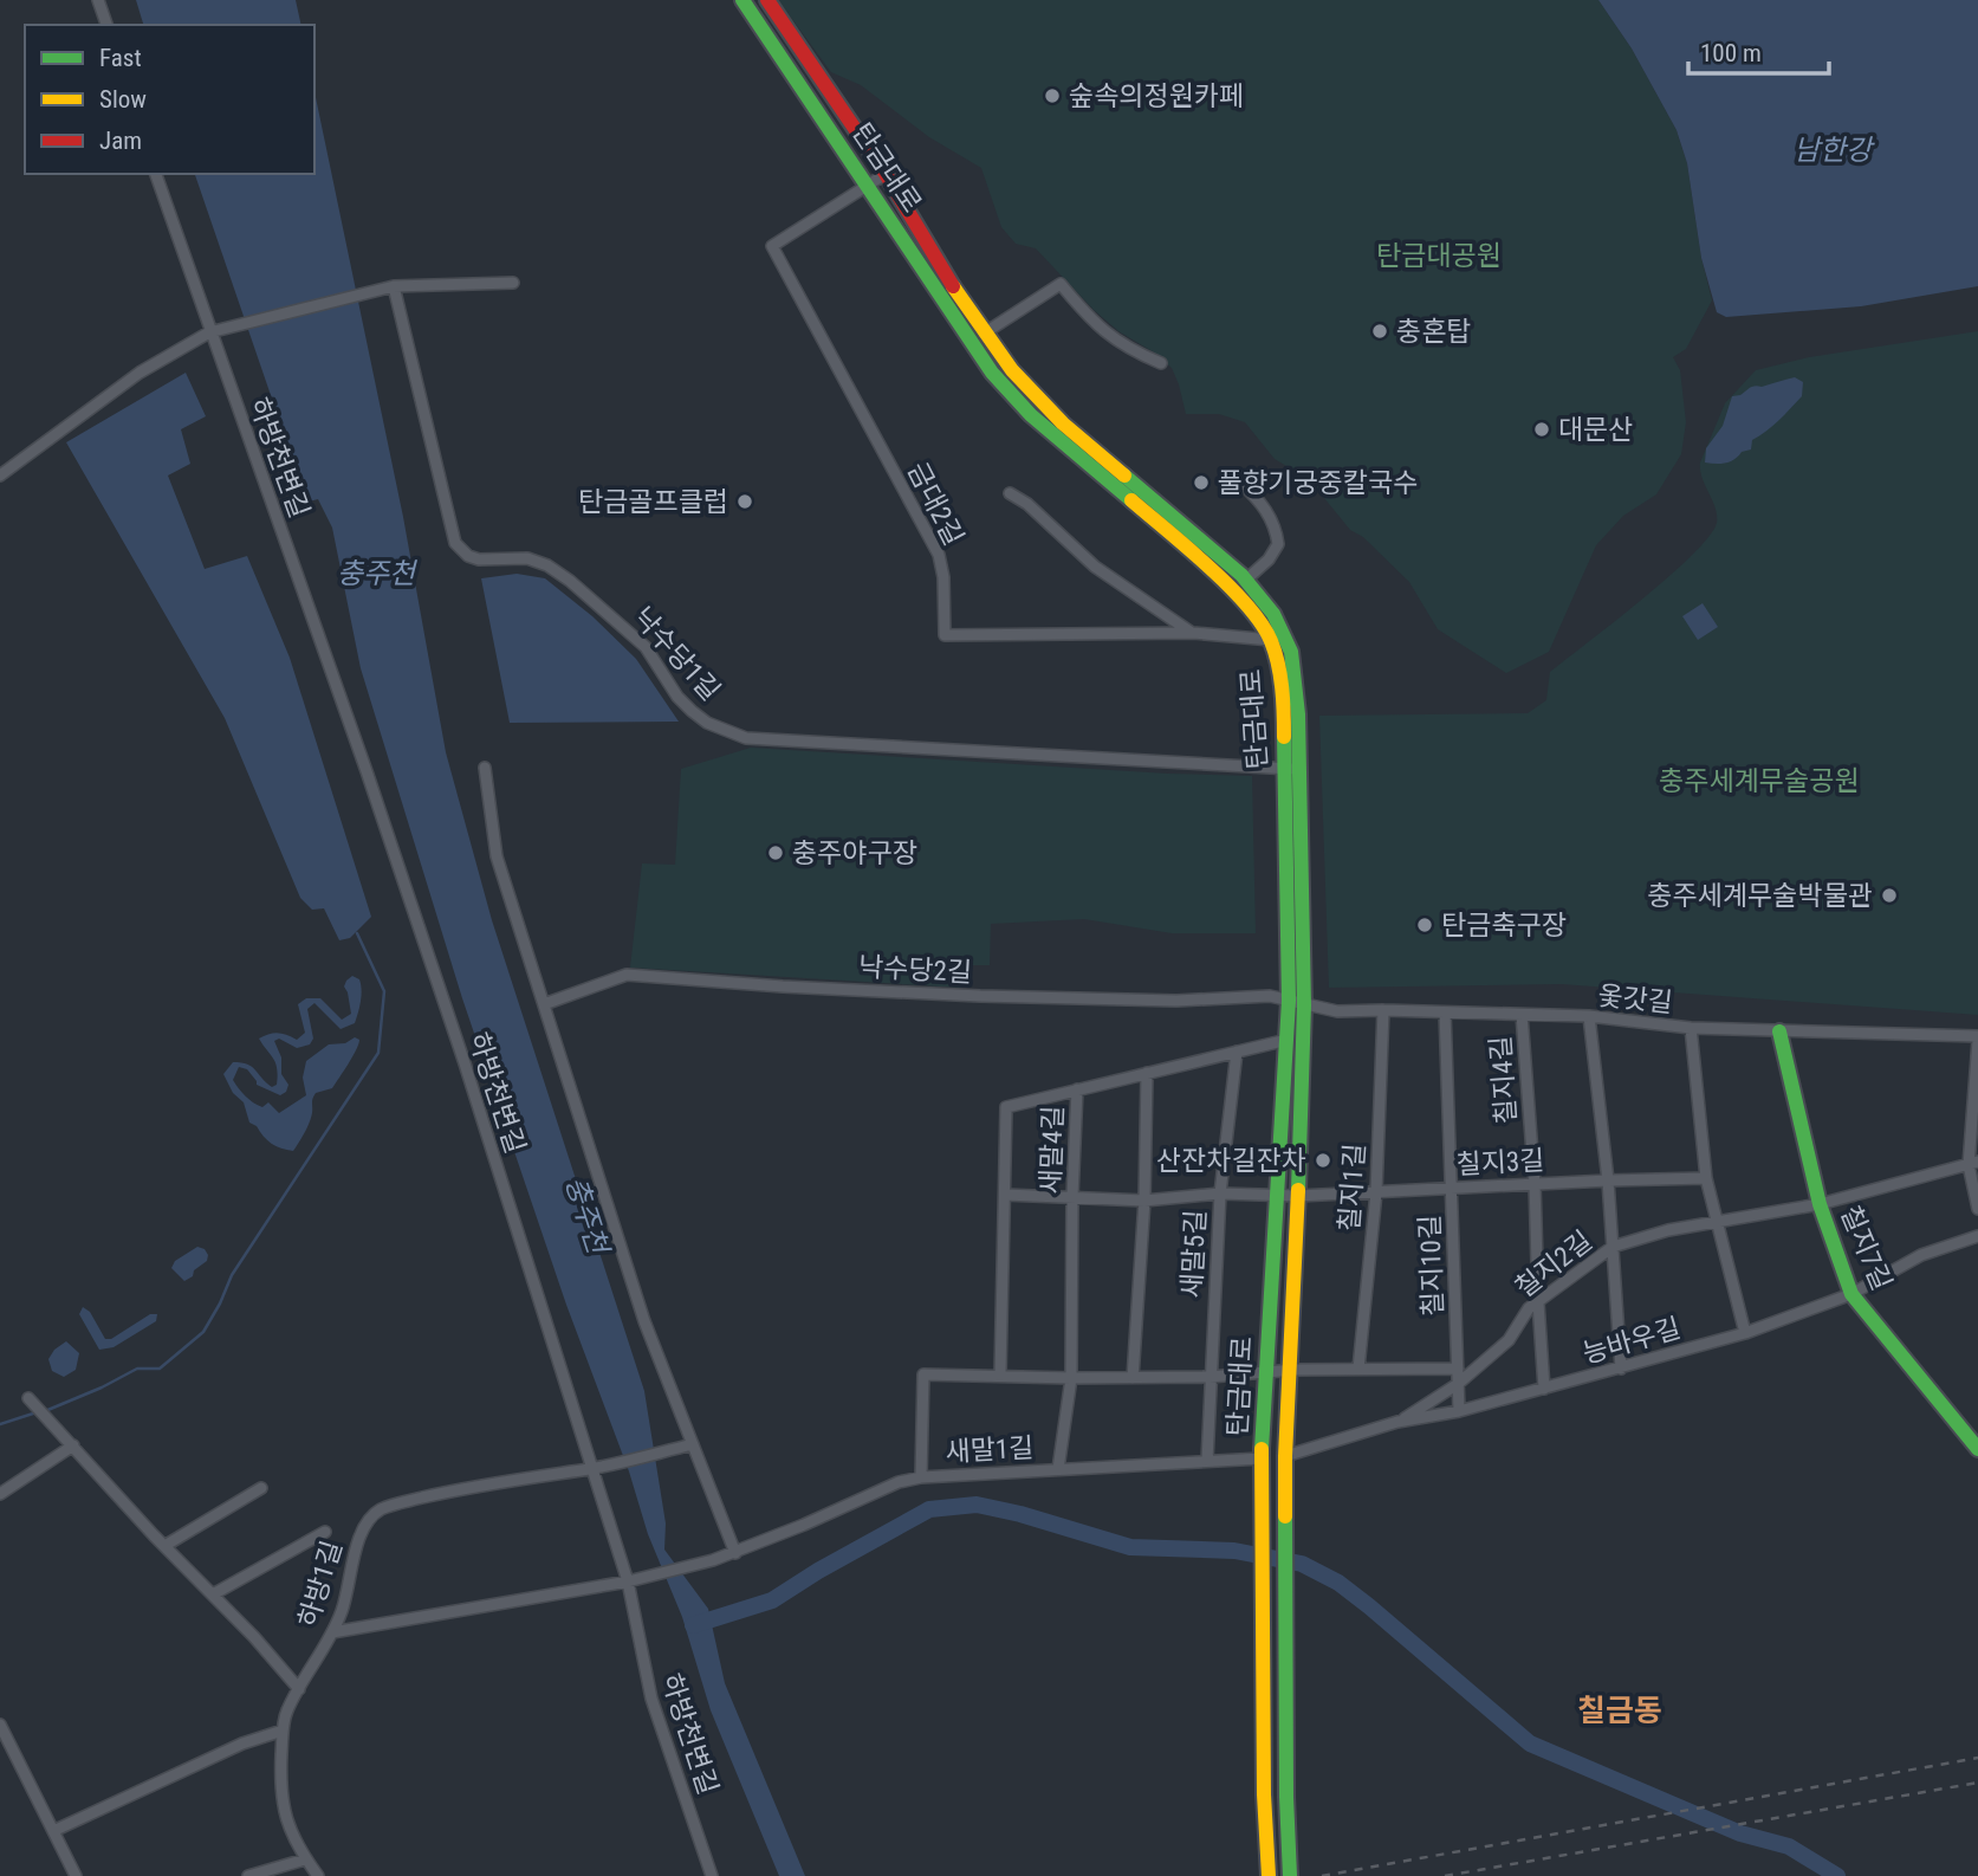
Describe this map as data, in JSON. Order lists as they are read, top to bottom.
{
  "streets": {
    "main road": ["탄금대로", "칠지7길"],
    "street": [
      "하방천변길",
      "금대2길",
      "낙수당1길",
      "낙수당2길",
      "옻갓길",
      "칠지4길",
      "새말4길",
      "칠지3길",
      "칠지1길",
      "새말5길",
      "칠지2길",
      "칠지10길",
      "능바우길",
      "새말1길",
      "하방1길"
    ]
  },
  "crossings": [
    ["탄금대로", "금대2길"],
    ["탄금대로", "낙수당1길"],
    ["탄금대로", "낙수당2길"],
    ["탄금대로", "옻갓길"],
    ["탄금대로", "새말4길"],
    ["탄금대로", "칠지3길"],
    ["탄금대로", "능바우길"],
    ["탄금대로", "새말1길"],
    ["하방천변길", "새말1길"],
    ["하방천변길", "하방1길"],
    ["낙수당2길", "옻갓길"],
    ["옻갓길", "칠지4길"],
    ["옻갓길", "칠지1길"],
    ["옻갓길", "칠지7길"],
    ["옻갓길", "칠지10길"],
    ["칠지4길", "칠지3길"],
    ["칠지4길", "칠지2길"],
    ["칠지4길", "능바우길"],
    ["새말4길", "칠지3길"],
    ["새말4길", "새말5길"],
    ["새말4길", "새말1길"],
    ["칠지3길", "칠지1길"],
    ["칠지3길", "새말5길"],
    ["칠지3길", "칠지10길"],
    ["칠지7길", "칠지2길"],
    ["칠지7길", "능바우길"],
    ["새말5길", "새말1길"],
    ["칠지2길", "능바우길"],
    ["새말1길", "하방1길"]
  ],
  "districts": ["칠금동"],
  "water": ["남한강", "충주천"],
  "parks": ["탄금대공원", "충주세계무술공원"],
  "places": [
    "숲속의정원카페",
    "충혼탑",
    "대문산",
    "풀향기궁중칼국수",
    "탄금골프클럽",
    "충주야구장",
    "충주세계무술박물관",
    "탄금축구장",
    "산잔차길잔차"
  ],
  "legend": ["Fast", "Slow", "Jam"],
  "scale_bar": "100 m"
}
